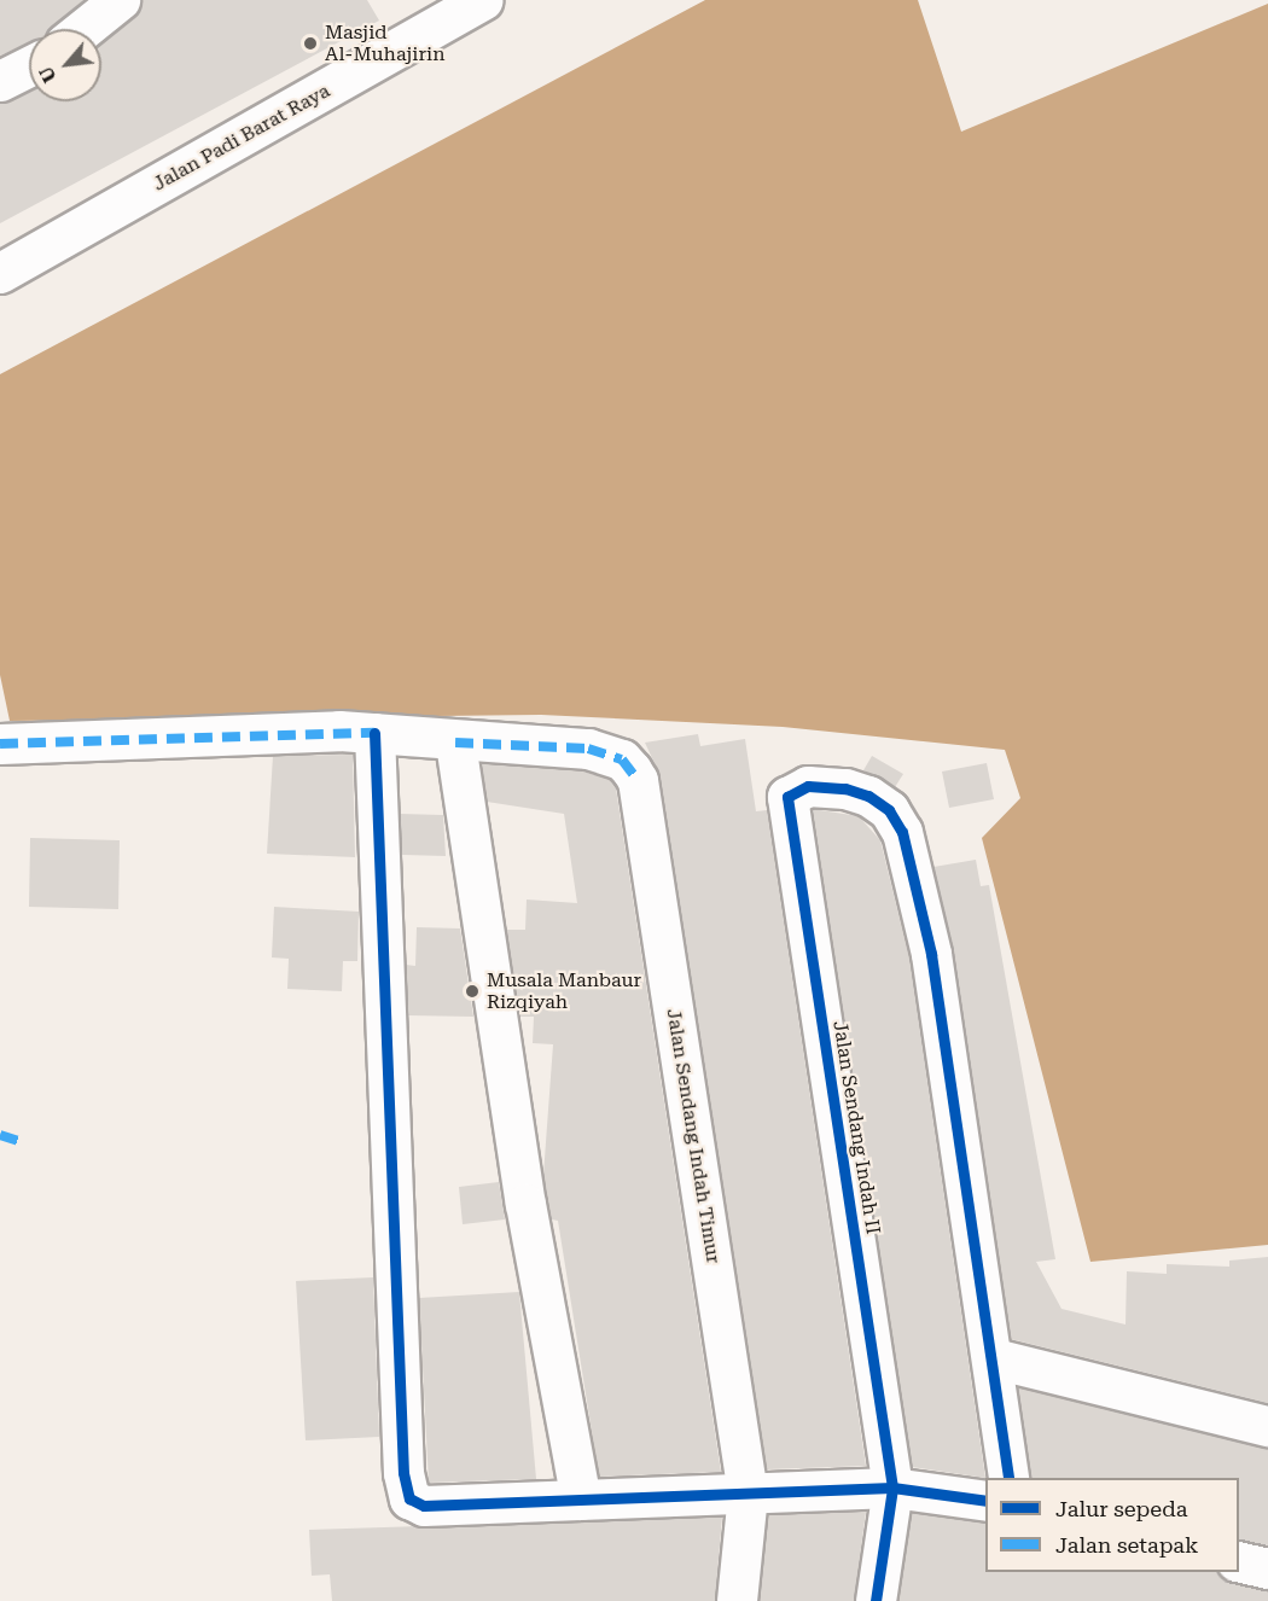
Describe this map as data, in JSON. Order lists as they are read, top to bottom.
{
  "streets": {
    "street": ["Jalan Padi Barat Raya", "Jalan Sendang Indah II", "Jalan Sendang Indah Timur"]
  },
  "places": ["Masjid Al-Muhajirin", "Musala Manbaur Rizqiyah"],
  "legend": ["Jalur sepeda", "Jalan setapak"],
  "north": "bottom left"
}
